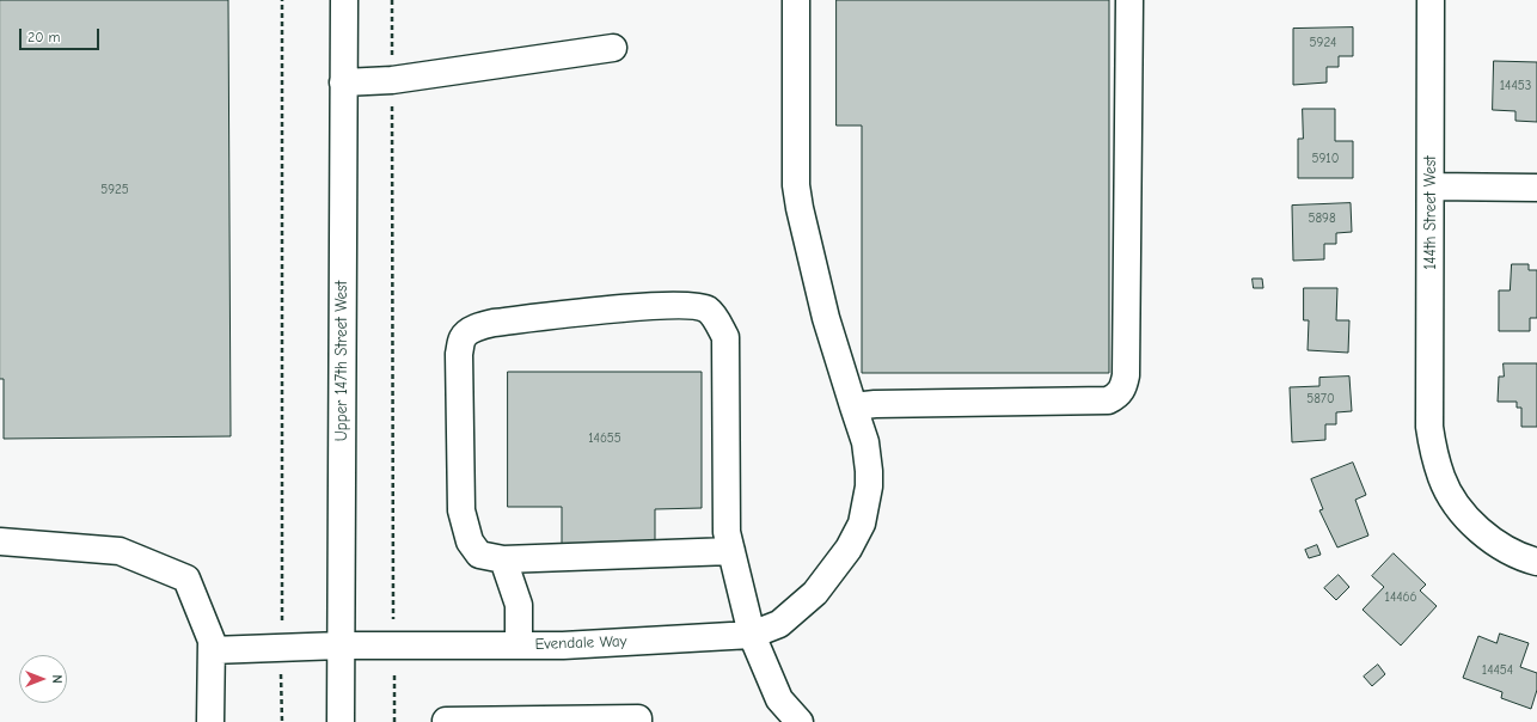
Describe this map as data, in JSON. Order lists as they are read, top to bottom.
{
  "streets": {
    "street": ["144th Street West", "Upper 147th Street West", "Evendale Way"]
  },
  "crossings": [
    ["Upper 147th Street West", "Evendale Way"]
  ],
  "house_numbers": [
    "5924",
    "14453",
    "5910",
    "5925",
    "5898",
    "5870",
    "14655",
    "14466",
    "14454"
  ],
  "scale_bar": "20 m",
  "north": "right"
}
